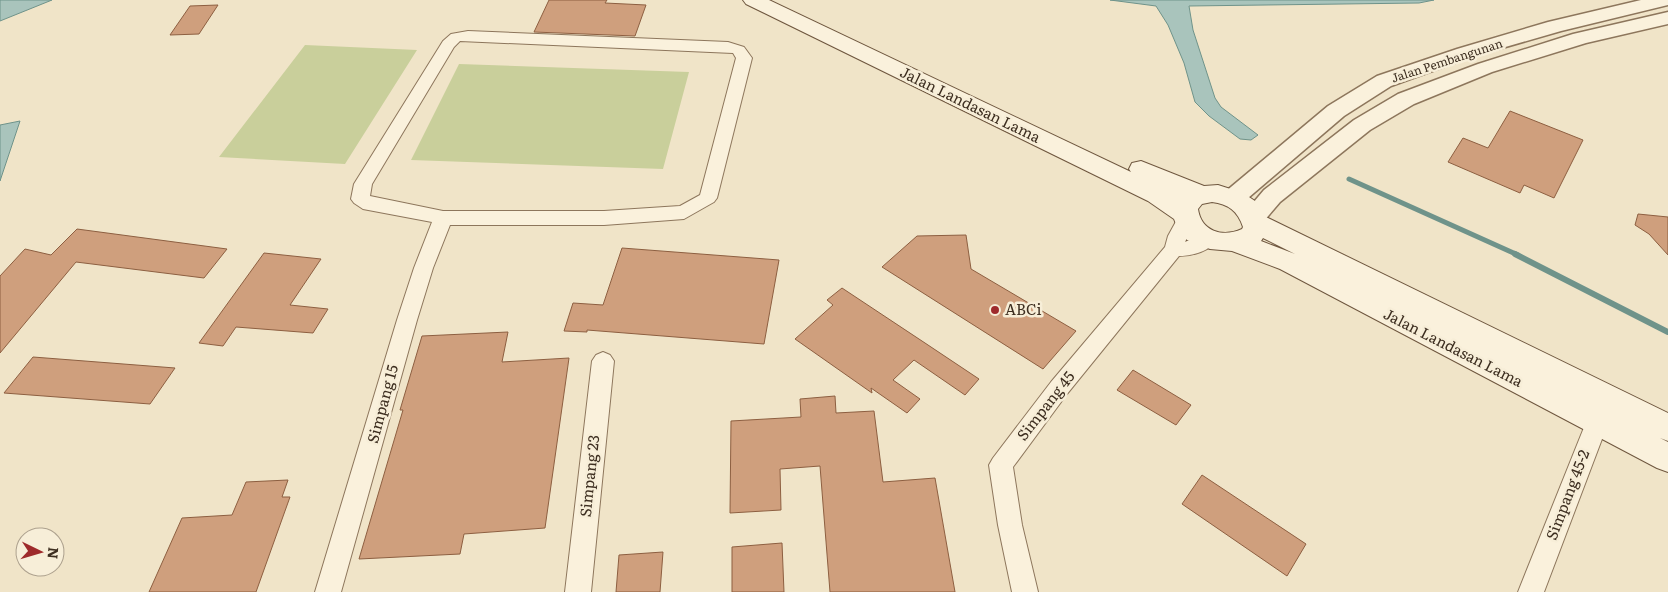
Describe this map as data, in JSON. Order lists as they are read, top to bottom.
{
  "streets": {
    "main road": ["Jalan Landasan Lama"],
    "street": [
      "Jalan Pembangunan",
      "Simpang 15",
      "Simpang 45",
      "Simpang 23",
      "Simpang 45-2"
    ]
  },
  "crossings": [
    ["Jalan Pembangunan", "Jalan Landasan Lama"],
    ["Jalan Pembangunan", "Simpang 45"],
    ["Jalan Landasan Lama", "Simpang 45"],
    ["Jalan Landasan Lama", "Simpang 45-2"]
  ],
  "places": ["ABCi"],
  "north": "right"
}
